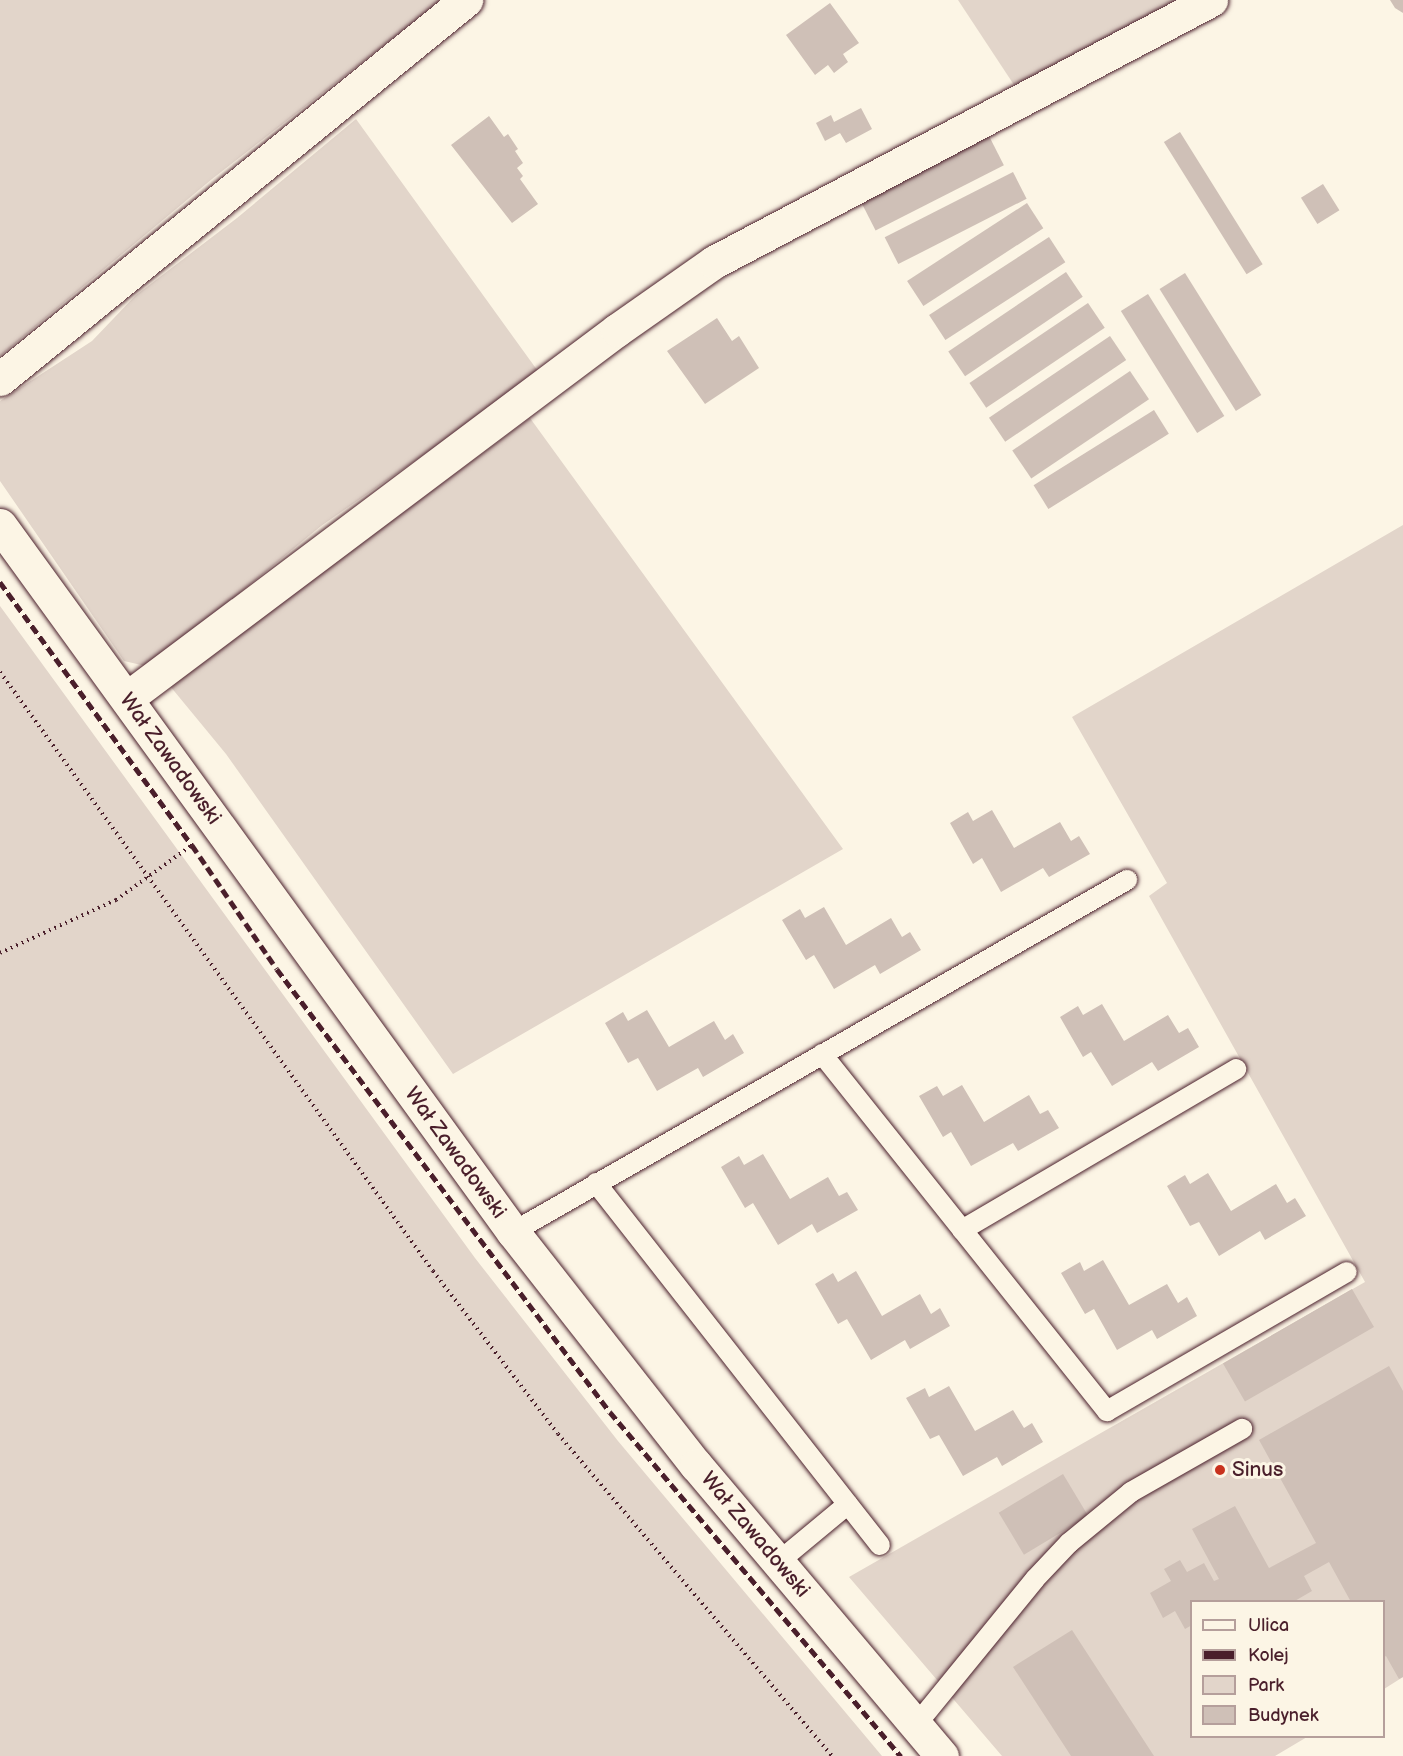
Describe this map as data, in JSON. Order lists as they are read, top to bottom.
{
  "streets": {
    "street": ["Wał Zawadowski"]
  },
  "places": ["Sinus"],
  "legend": [
    "Ulica",
    "Kolej",
    "Park",
    "Budynek"
  ]
}
